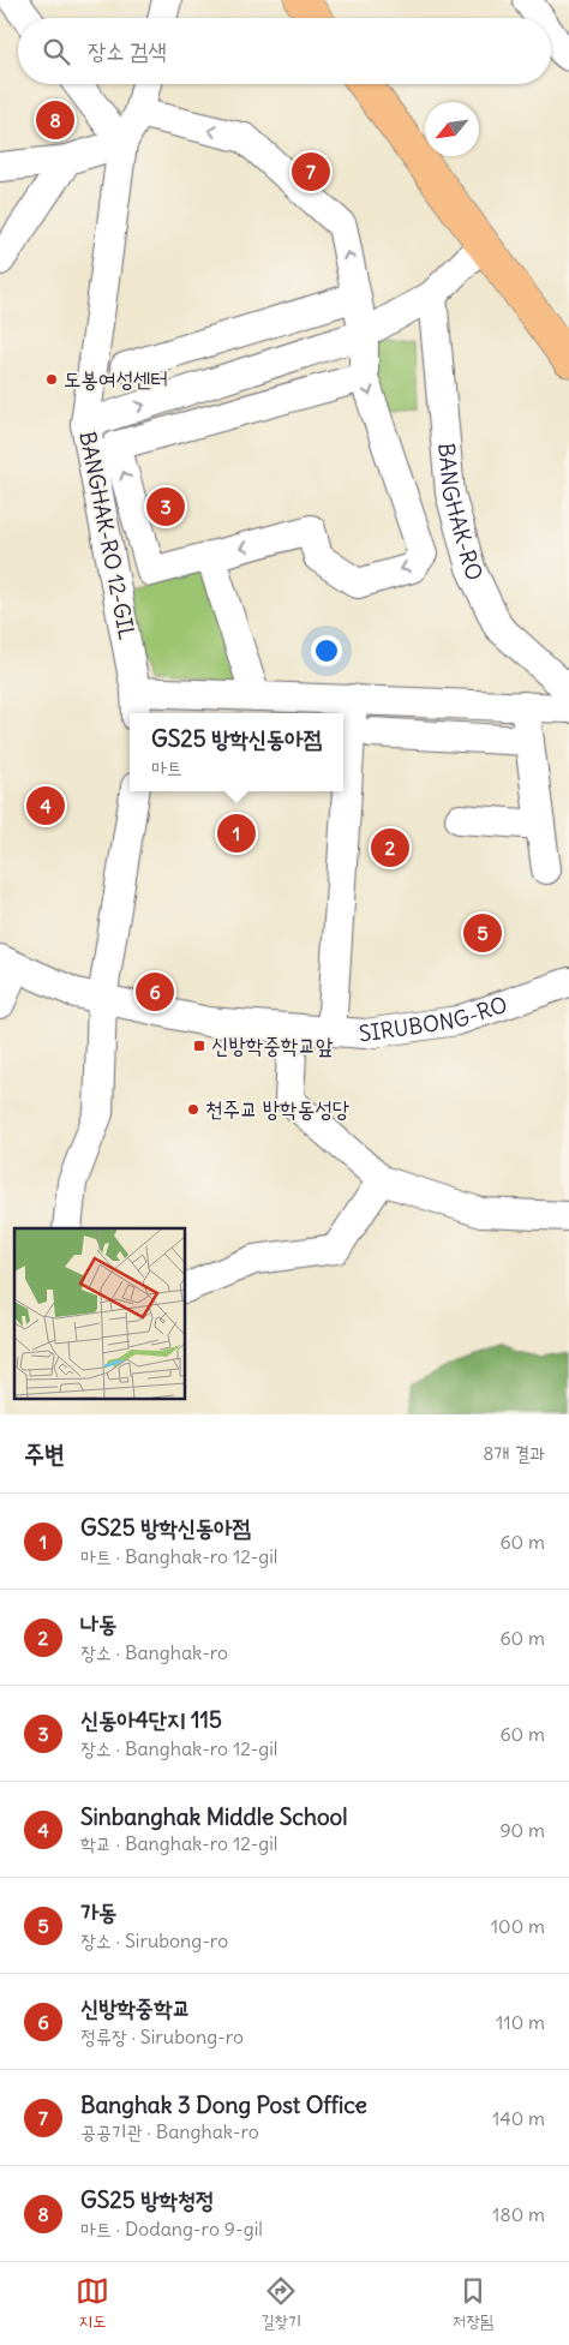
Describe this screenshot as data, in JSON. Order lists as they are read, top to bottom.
{
  "streets": {
    "street": ["BANGHAK-RO", "BANGHAK-RO 12-GIL", "SIRUBONG-RO"]
  },
  "places": {
    "other": ["도봉여성센터", "천주교 방학동성당"],
    "transit": ["신방학중학교앞"]
  },
  "north": "bottom left",
  "page": {
    "search": "장소 검색",
    "pins": [
      "8",
      "7",
      "3",
      "4",
      "1",
      "2",
      "5",
      "6"
    ],
    "popup": ["GS25 방학신동아점", "마트"],
    "heading": ["주변", "8개 결과"],
    "list": [
      {
        "mark": "1",
        "name": "GS25 방학신동아점",
        "note": "마트 · Banghak-ro 12-gil",
        "value": "60 m"
      },
      {
        "mark": "2",
        "name": "나동",
        "note": "장소 · Banghak-ro",
        "value": "60 m"
      },
      {
        "mark": "3",
        "name": "신동아4단지 115",
        "note": "장소 · Banghak-ro 12-gil",
        "value": "60 m"
      },
      {
        "mark": "4",
        "name": "Sinbanghak Middle School",
        "note": "학교 · Banghak-ro 12-gil",
        "value": "90 m"
      },
      {
        "mark": "5",
        "name": "가동",
        "note": "장소 · Sirubong-ro",
        "value": "100 m"
      },
      {
        "mark": "6",
        "name": "신방학중학교",
        "note": "정류장 · Sirubong-ro",
        "value": "110 m"
      },
      {
        "mark": "7",
        "name": "Banghak 3 Dong Post Office",
        "note": "공공기관 · Banghak-ro",
        "value": "140 m"
      },
      {
        "mark": "8",
        "name": "GS25 방학청정",
        "note": "마트 · Dodang-ro 9-gil",
        "value": "180 m"
      }
    ],
    "nav": ["지도", "길찾기", "저장됨"]
  }
}
